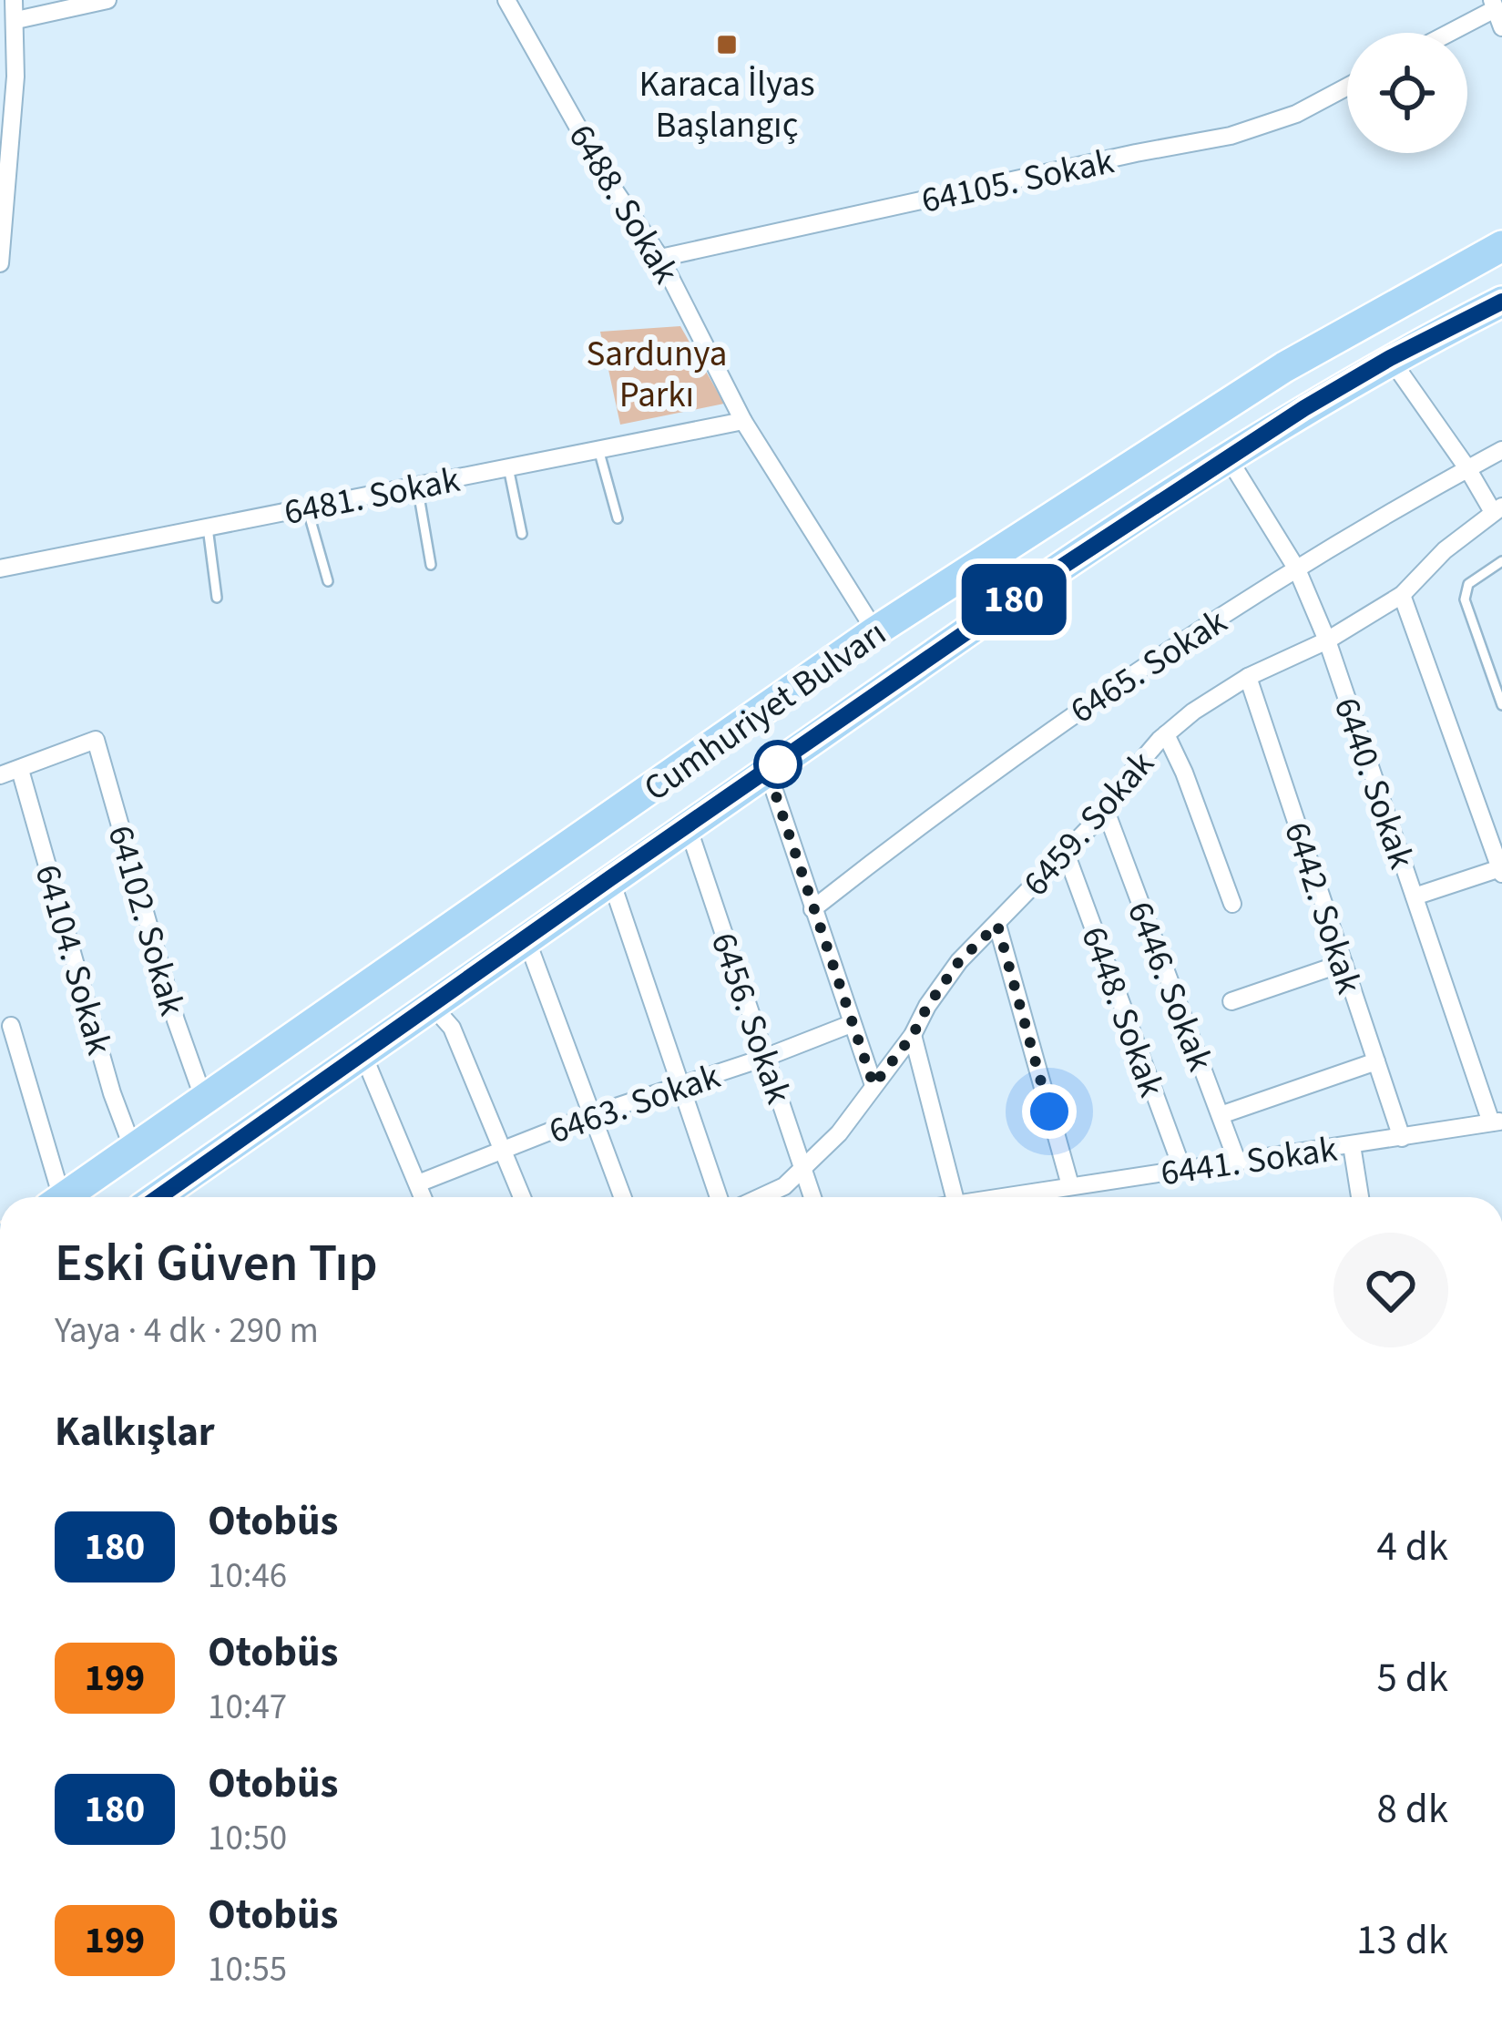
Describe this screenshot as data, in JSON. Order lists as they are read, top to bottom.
{
  "streets": {
    "highway": ["Cumhuriyet Bulvarı"],
    "street": [
      "64105. Sokak",
      "6488. Sokak",
      "6481. Sokak",
      "6465. Sokak",
      "6440. Sokak",
      "6459. Sokak",
      "6442. Sokak",
      "64102. Sokak",
      "64104. Sokak",
      "6446. Sokak",
      "6448. Sokak",
      "6456. Sokak",
      "6463. Sokak",
      "6441. Sokak"
    ]
  },
  "crossings": [
    ["64105. Sokak", "6488. Sokak"],
    ["6488. Sokak", "6481. Sokak"],
    ["6488. Sokak", "Cumhuriyet Bulvarı"],
    ["6465. Sokak", "6440. Sokak"],
    ["Cumhuriyet Bulvarı", "6440. Sokak"],
    ["Cumhuriyet Bulvarı", "64102. Sokak"],
    ["Cumhuriyet Bulvarı", "64104. Sokak"],
    ["Cumhuriyet Bulvarı", "6456. Sokak"],
    ["6440. Sokak", "6459. Sokak"],
    ["6440. Sokak", "6441. Sokak"],
    ["6459. Sokak", "6442. Sokak"],
    ["6459. Sokak", "6446. Sokak"],
    ["6459. Sokak", "6448. Sokak"],
    ["6459. Sokak", "6456. Sokak"],
    ["6442. Sokak", "6441. Sokak"],
    ["64102. Sokak", "64104. Sokak"],
    ["6446. Sokak", "6441. Sokak"],
    ["6448. Sokak", "6441. Sokak"],
    ["6456. Sokak", "6463. Sokak"]
  ],
  "parks": ["Sardunya Parkı"],
  "places": {
    "transit": ["Karaca İlyas Başlangıç"]
  },
  "lines": ["bus line 180"],
  "page": {
    "on_map": "180",
    "heading": [
      ["Eski Güven Tıp", "Yaya · 4 dk · 290 m"],
      "Kalkışlar"
    ],
    "list": [
      {
        "mark": "180",
        "name": "Otobüs",
        "note": "10:46",
        "value": "4 dk"
      },
      {
        "mark": "199",
        "name": "Otobüs",
        "note": "10:47",
        "value": "5 dk"
      },
      {
        "mark": "180",
        "name": "Otobüs",
        "note": "10:50",
        "value": "8 dk"
      },
      {
        "mark": "199",
        "name": "Otobüs",
        "note": "10:55",
        "value": "13 dk"
      }
    ]
  }
}
